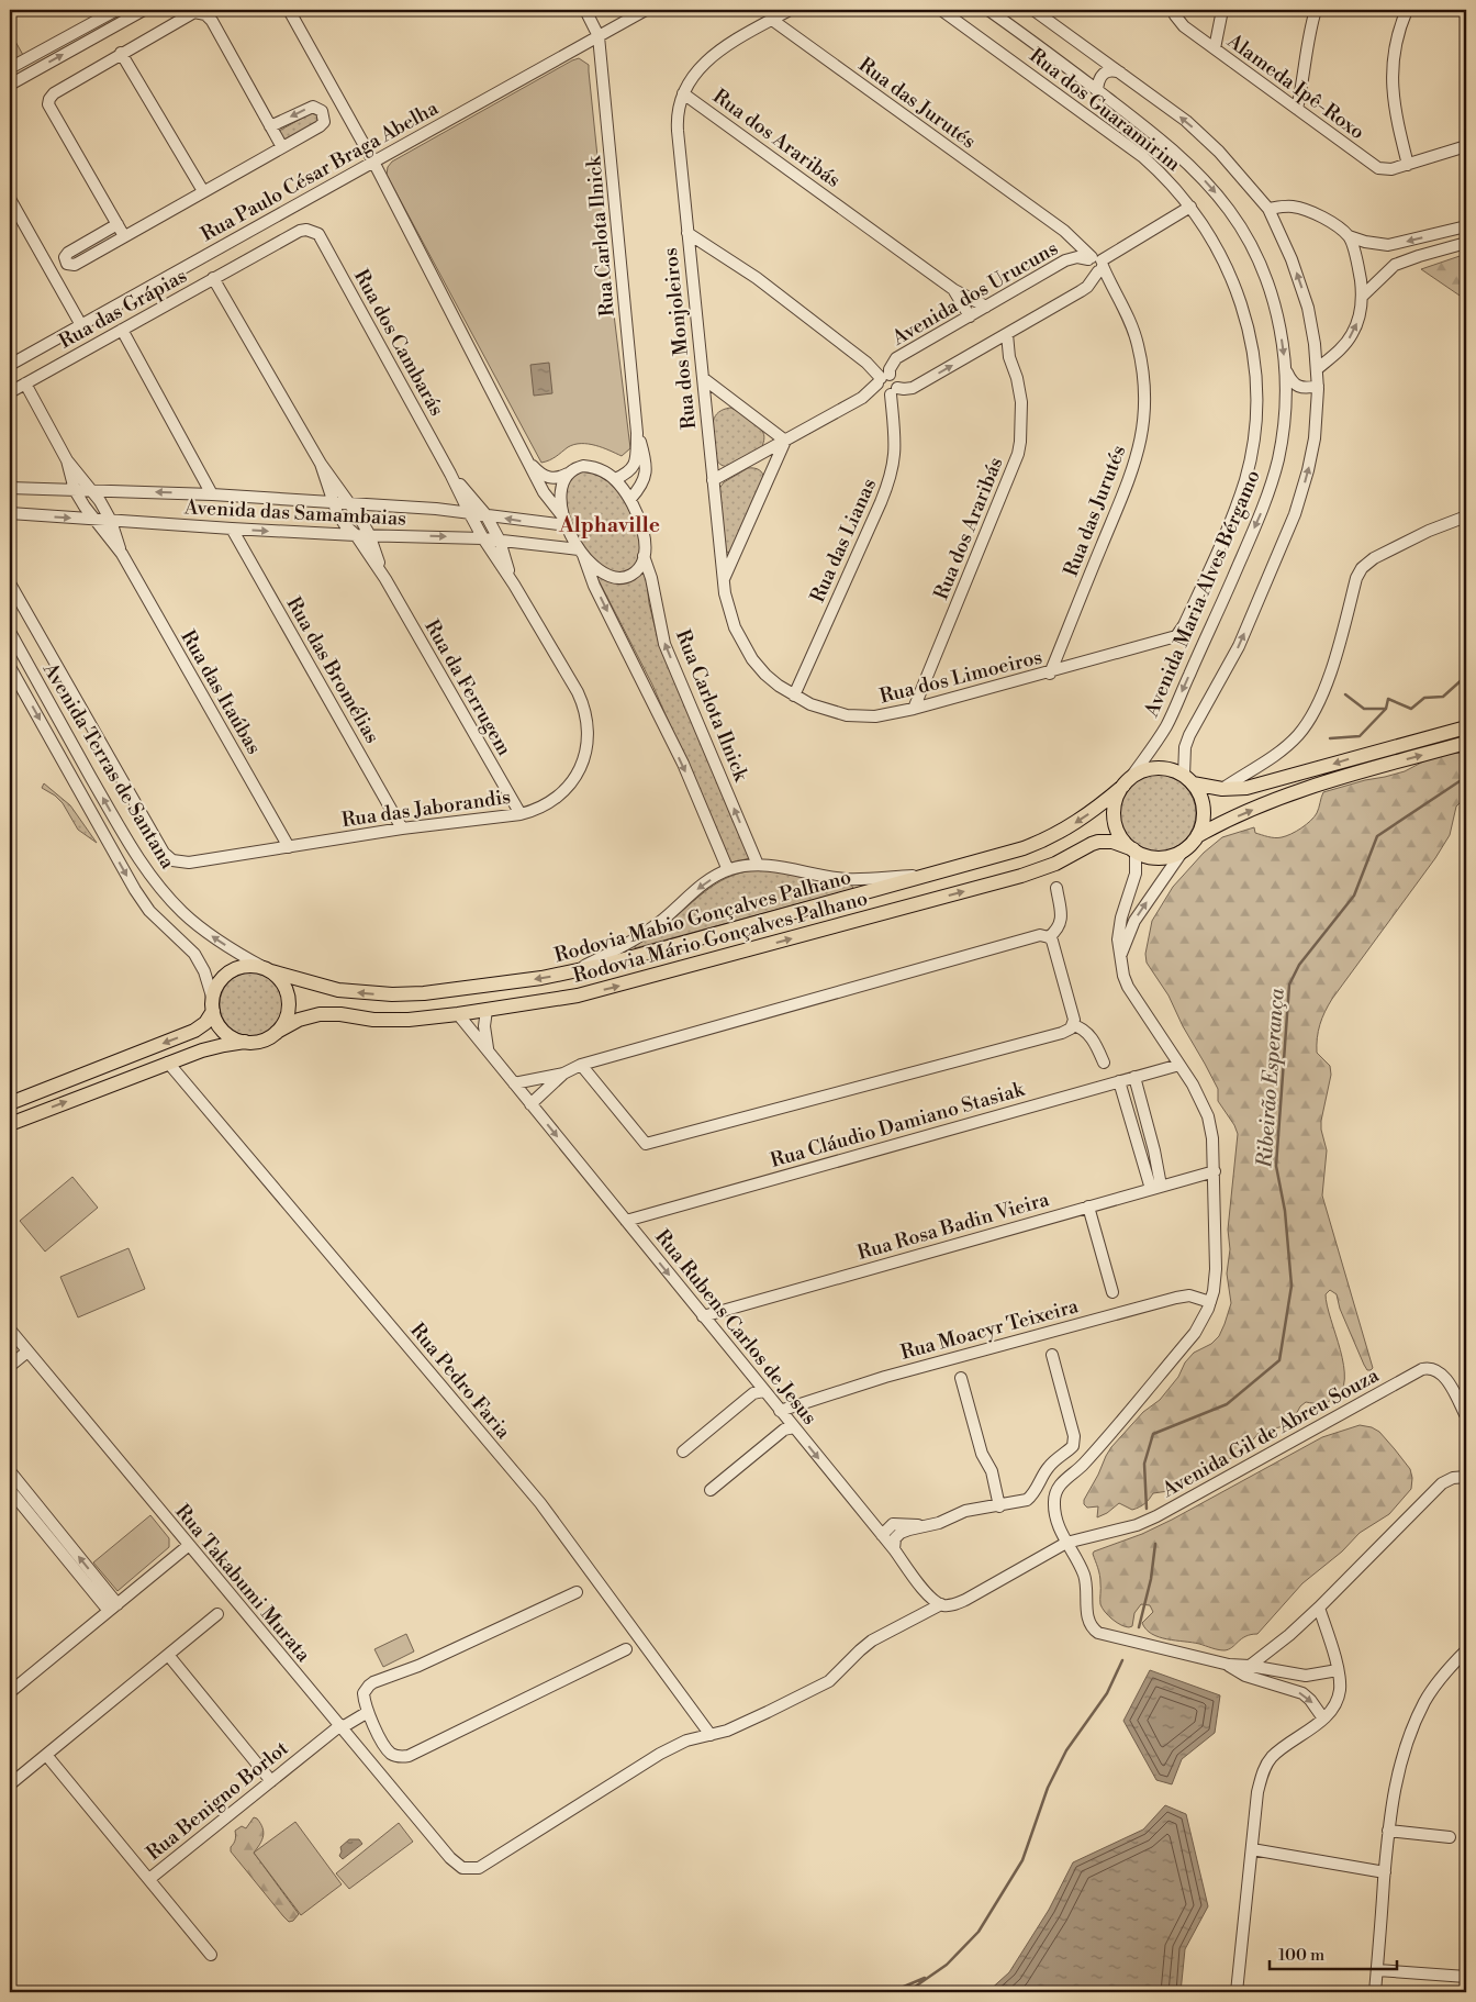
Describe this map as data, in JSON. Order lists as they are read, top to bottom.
{
  "streets": {
    "main road": ["Rodovia Mabio Gonçalves Palhano", "Rodovia Mário Gonçalves Palhano"],
    "street": [
      "Alameda Ipê-Roxo",
      "Rua das Jurutés",
      "Rua dos Guaramirim",
      "Rua dos Araribás",
      "Rua Paulo César Braga Abelha",
      "Rua Carlota Ilnick",
      "Avenida dos Urucuns",
      "Rua das Grápias",
      "Rua dos Monjoleiros",
      "Rua dos Cambarás",
      "Avenida das Samambaias",
      "Rua das Lianas",
      "Avenida Maria Alves Bérgamo",
      "Rua das Bromélias",
      "Rua dos Limoeiros",
      "Rua da Ferrugem",
      "Rua das Itaúbas",
      "Avenida Terras de Santana",
      "Rua das Jaborandis",
      "Rua Cláudio Damiano Stasiak",
      "Rua Rosa Badin Vieira",
      "Rua Rubens Carlos de Jesus",
      "Rua Moacyr Teixeira",
      "Rua Pedro Faria",
      "Avenida Gil de Abreu Souza",
      "Rua Takabumi Murata",
      "Rua Benigno Borlot"
    ]
  },
  "crossings": [
    ["Rua das Jurutés", "Avenida dos Urucuns"],
    ["Rua das Jurutés", "Rua dos Limoeiros"],
    ["Rua dos Guaramirim", "Avenida dos Urucuns"],
    ["Rua dos Guaramirim", "Rua dos Limoeiros"],
    ["Rua dos Araribás", "Avenida dos Urucuns"],
    ["Rua dos Araribás", "Rua dos Monjoleiros"],
    ["Rua dos Araribás", "Rua dos Limoeiros"],
    ["Rua Paulo César Braga Abelha", "Rua Carlota Ilnick"],
    ["Rua Carlota Ilnick", "Avenida das Samambaias"],
    ["Avenida dos Urucuns", "Rua dos Monjoleiros"],
    ["Avenida dos Urucuns", "Rua das Lianas"],
    ["Rua das Grápias", "Rua dos Cambarás"],
    ["Rua das Grápias", "Rua da Ferrugem"],
    ["Rua das Grápias", "Rua das Itaúbas"],
    ["Rua dos Monjoleiros", "Rua dos Limoeiros"],
    ["Rua dos Cambarás", "Avenida das Samambaias"],
    ["Rua dos Cambarás", "Rua das Jaborandis"],
    ["Avenida das Samambaias", "Rua das Bromélias"],
    ["Avenida das Samambaias", "Rua da Ferrugem"],
    ["Avenida das Samambaias", "Rua das Itaúbas"],
    ["Rua das Lianas", "Rua dos Limoeiros"],
    ["Avenida Maria Alves Bérgamo", "Rodovia Mabio Gonçalves Palhano"],
    ["Avenida Maria Alves Bérgamo", "Rodovia Mário Gonçalves Palhano"],
    ["Rua das Bromélias", "Rua das Jaborandis"],
    ["Rua da Ferrugem", "Rua das Jaborandis"],
    ["Rua das Itaúbas", "Rua das Jaborandis"],
    ["Avenida Terras de Santana", "Rodovia Mabio Gonçalves Palhano"],
    ["Avenida Terras de Santana", "Rodovia Mário Gonçalves Palhano"],
    ["Rodovia Mabio Gonçalves Palhano", "Rodovia Mário Gonçalves Palhano"],
    ["Rodovia Mário Gonçalves Palhano", "Rua Rubens Carlos de Jesus"],
    ["Rua Cláudio Damiano Stasiak", "Rua Rubens Carlos de Jesus"],
    ["Rua Rosa Badin Vieira", "Rua Rubens Carlos de Jesus"],
    ["Rua Rubens Carlos de Jesus", "Rua Moacyr Teixeira"],
    ["Rua Rubens Carlos de Jesus", "Avenida Gil de Abreu Souza"],
    ["Rua Pedro Faria", "Rua Takabumi Murata"]
  ],
  "one_way": ["Rodovia Mabio Gonçalves Palhano", "Rodovia Mário Gonçalves Palhano", "Rua Rubens Carlos de Jesus"],
  "districts": ["Alphaville"],
  "water": ["Ribeirão Esperança"],
  "scale_bar": "100 m"
}
